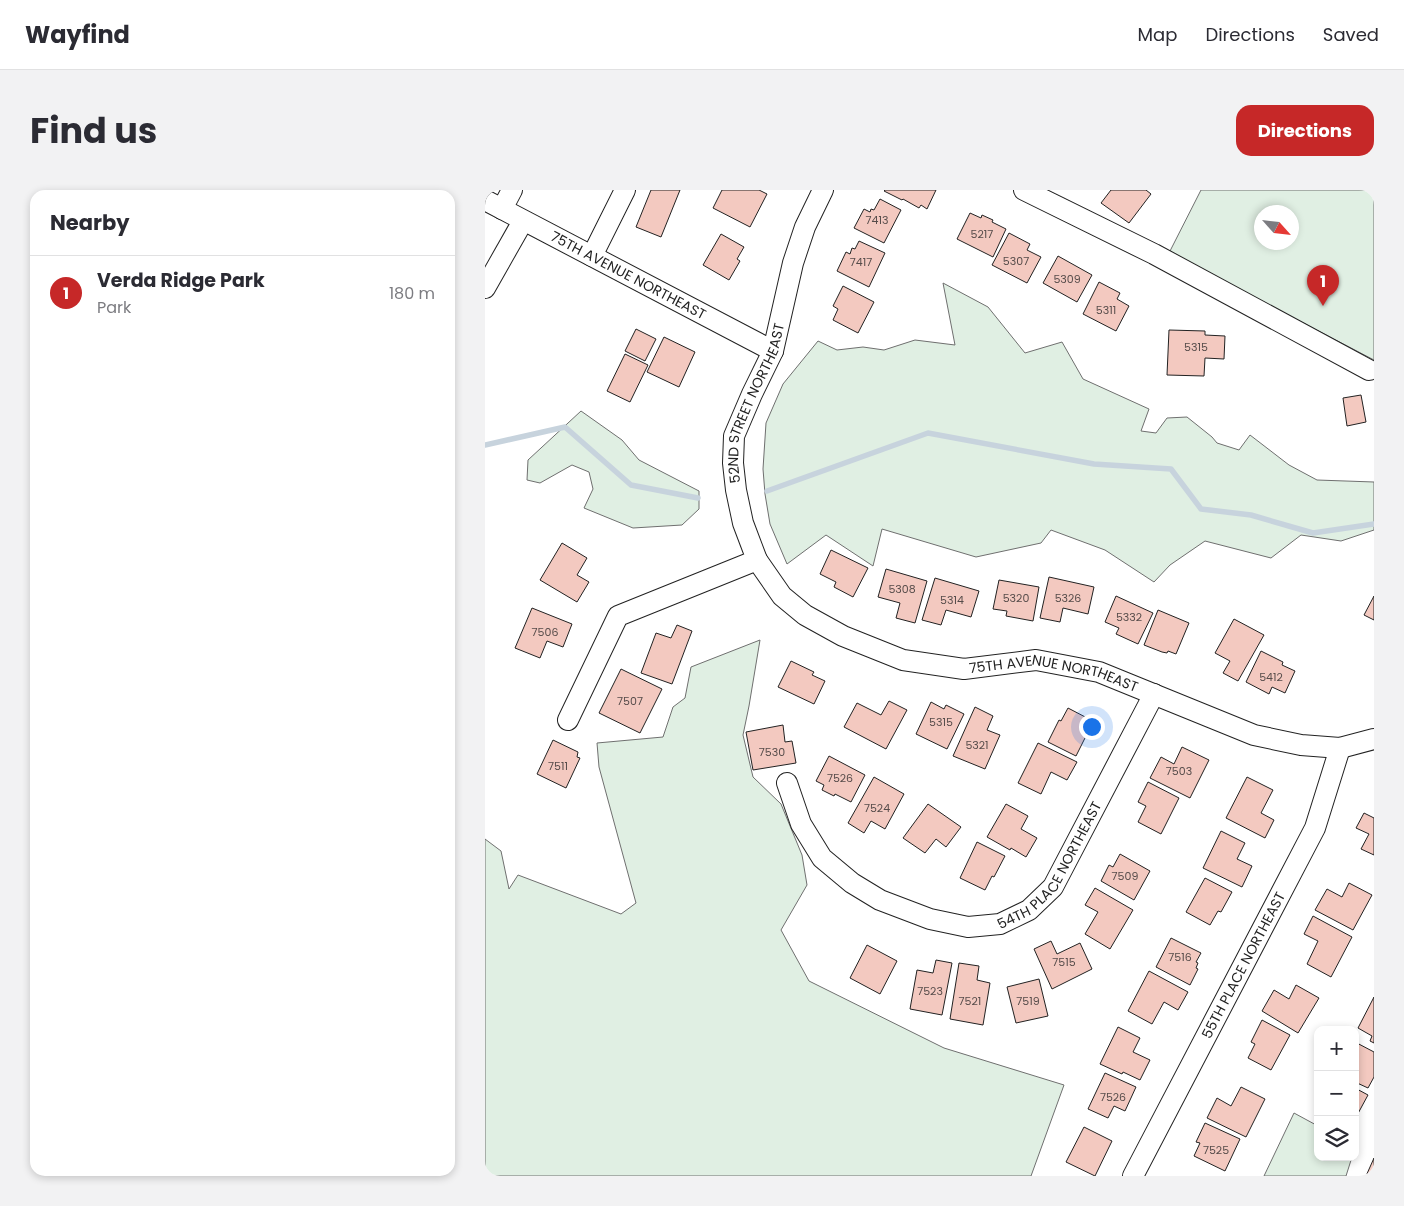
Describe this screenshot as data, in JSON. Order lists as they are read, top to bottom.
{
  "streets": {
    "street": [
      "75TH AVENUE NORTHEAST",
      "52ND STREET NORTHEAST",
      "54TH PLACE NORTHEAST",
      "55TH PLACE NORTHEAST"
    ]
  },
  "crossings": [
    ["75TH AVENUE NORTHEAST", "52ND STREET NORTHEAST"],
    ["75TH AVENUE NORTHEAST", "54TH PLACE NORTHEAST"],
    ["75TH AVENUE NORTHEAST", "55TH PLACE NORTHEAST"]
  ],
  "house_numbers": [
    "7413",
    "5217",
    "5307",
    "7417",
    "5309",
    "5311",
    "5315",
    "5308",
    "5320",
    "5326",
    "5314",
    "5332",
    "7506",
    "5412",
    "7507",
    "5315",
    "5321",
    "7530",
    "7511",
    "7503",
    "7526",
    "7524",
    "7509",
    "7516",
    "7515",
    "7523",
    "7521",
    "7519",
    "7526",
    "7525"
  ],
  "north": "bottom right",
  "page": {
    "header": "Wayfind",
    "nav": ["Map", "Directions", "Saved"],
    "title": "Find us",
    "buttons": "Directions",
    "heading": "Nearby",
    "list": [
      {
        "mark": "1",
        "name": "Verda Ridge Park",
        "note": "Park",
        "value": "180 m"
      }
    ],
    "pins": "1",
    "map_buttons": ["+", "−"]
  }
}
